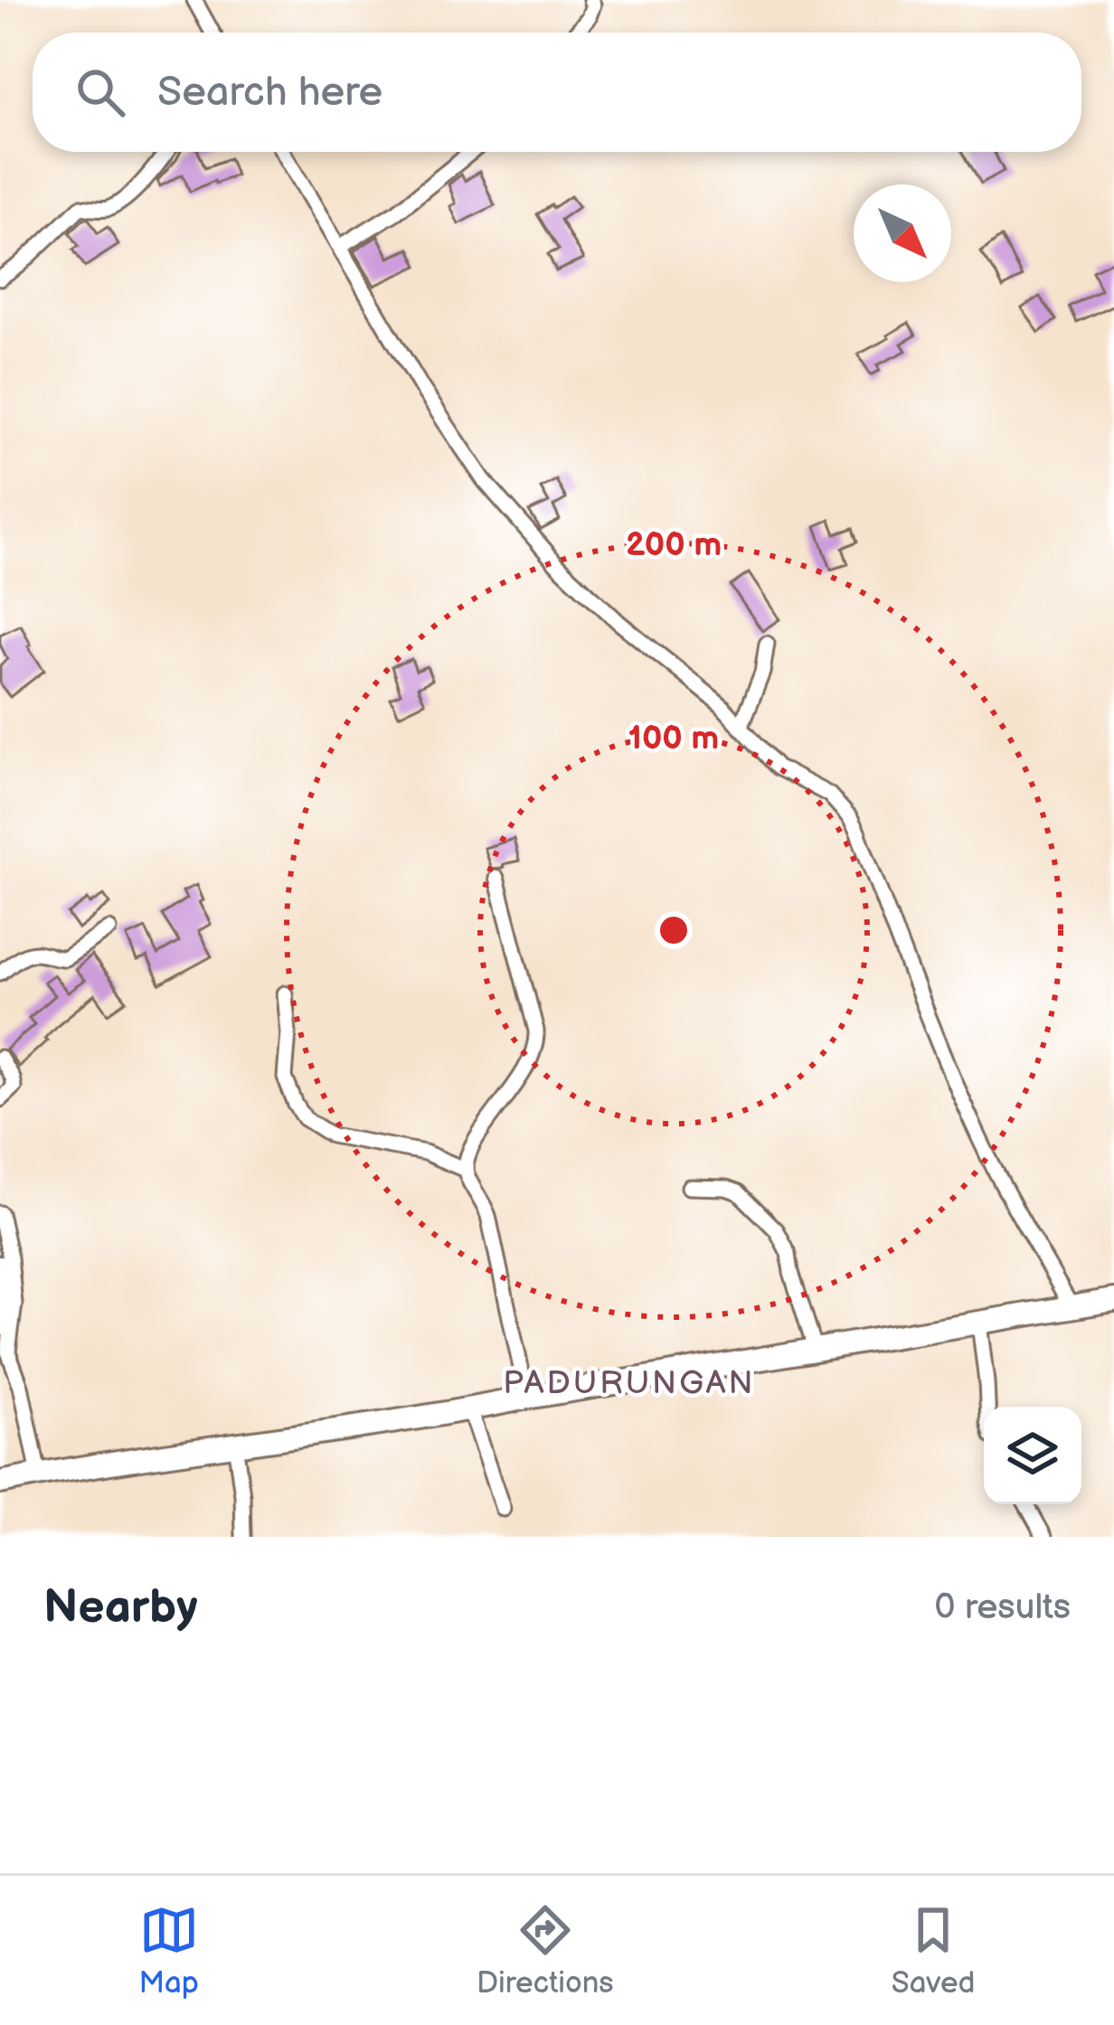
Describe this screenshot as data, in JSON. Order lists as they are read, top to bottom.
{
  "districts": ["PADURUNGAN"],
  "north": "bottom right",
  "page": {
    "search": "Search here",
    "heading": ["Nearby", "0 results"],
    "nav": ["Map", "Directions", "Saved"]
  },
  "rings": ["200 m", "100 m"]
}
